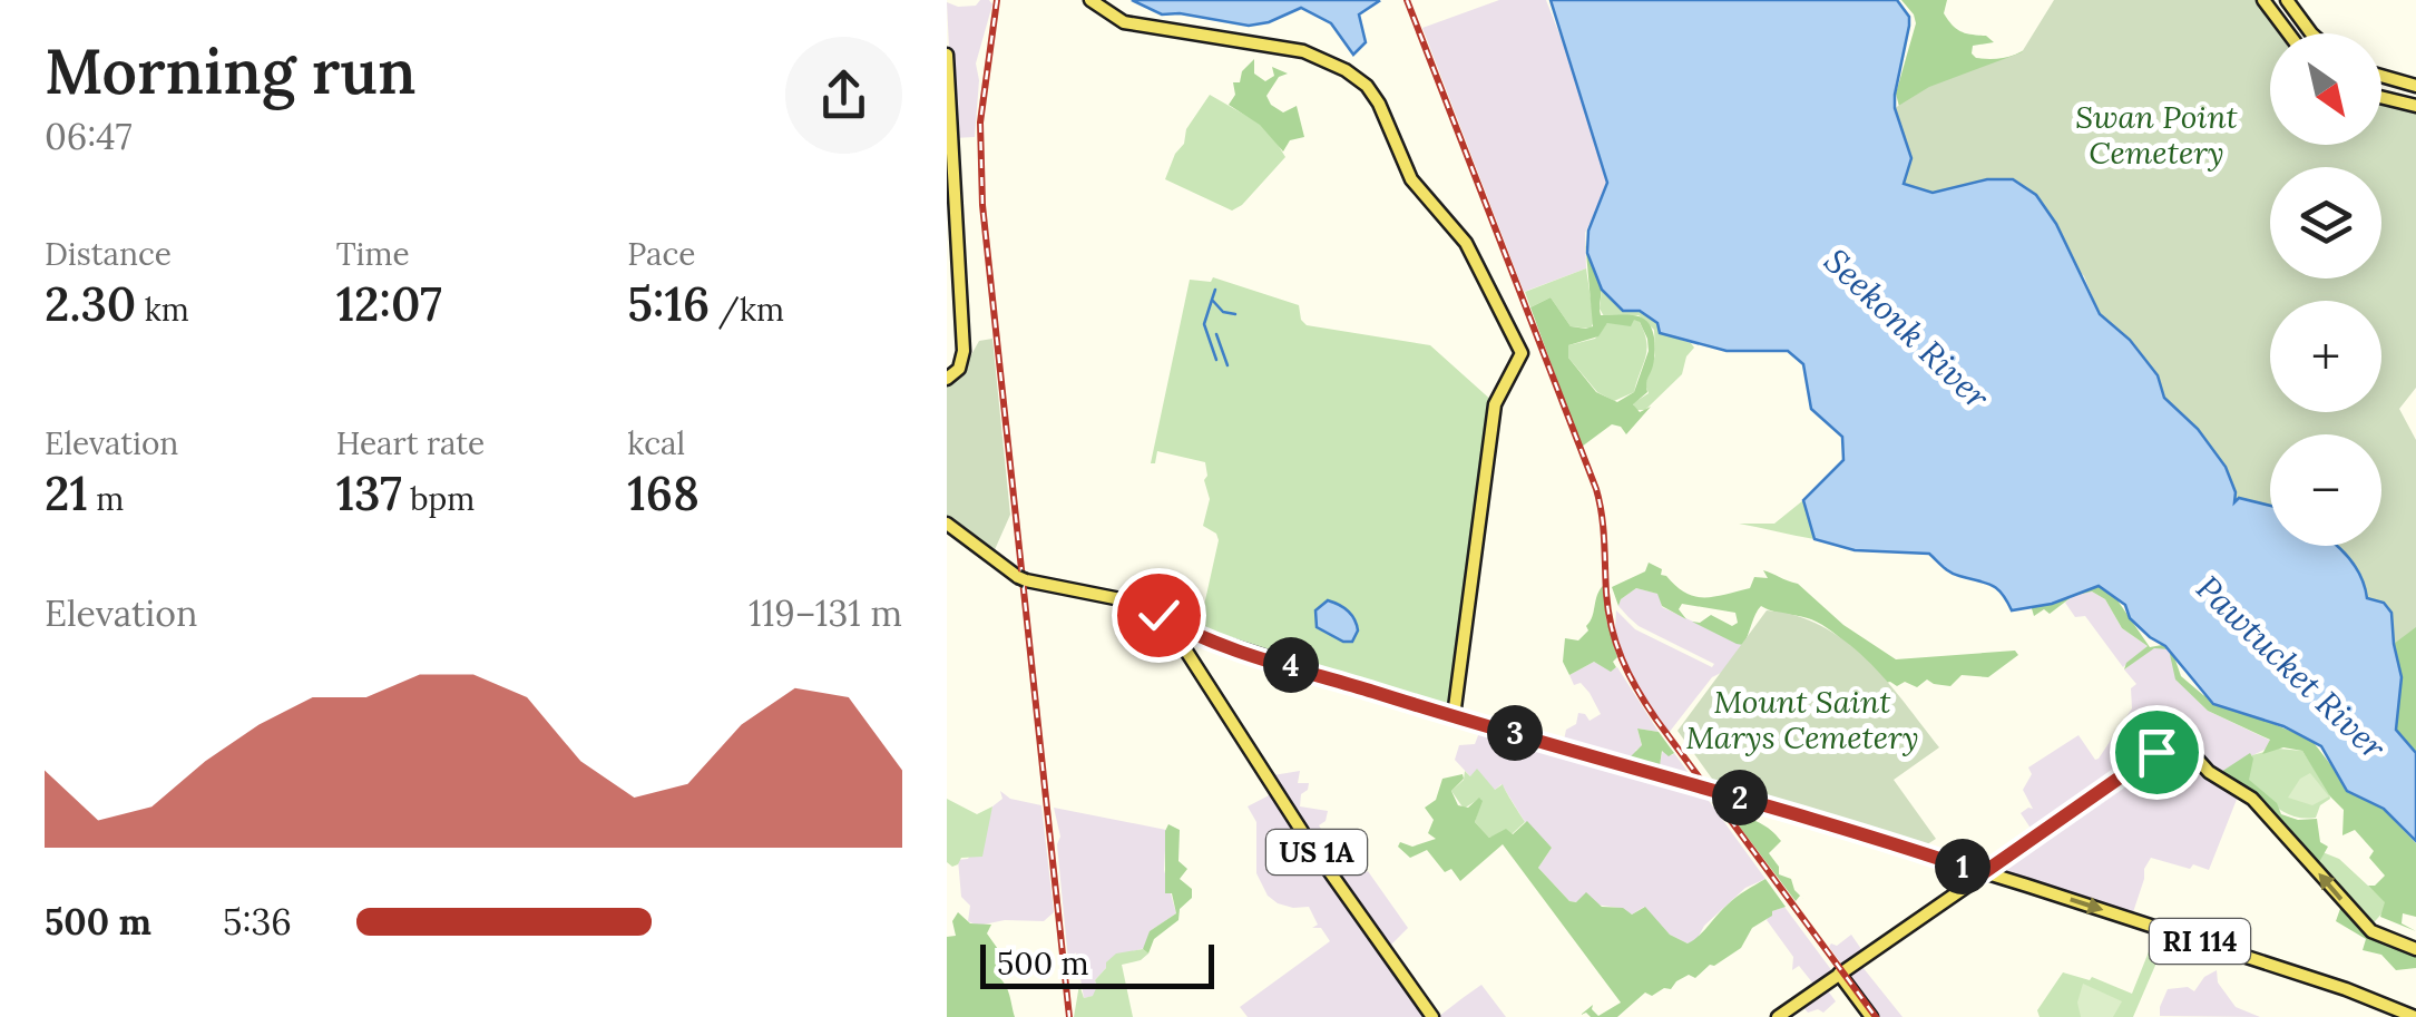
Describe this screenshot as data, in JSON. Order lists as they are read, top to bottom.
{
  "streets": {
    "main road": ["US 1A", "RI 114"]
  },
  "water": ["Seekonk River", "Pawtucket River"],
  "parks": ["Swan Point Cemetery", "Mount Saint Marys Cemetery"],
  "scale_bar": "500 m",
  "north": "bottom right",
  "page": {
    "heading": ["Morning run", "06:47"],
    "map_buttons": ["+", "−"],
    "stats": [
      ["Distance", "2.30 km"],
      ["Time", "12:07"],
      ["Pace", "5:16 /km"],
      ["Elevation", "21 m"],
      ["Heart rate", "137 bpm"],
      ["kcal", "168"]
    ],
    "chart": ["Elevation", "119–131 m"],
    "pins": [
      "4",
      "3",
      "2",
      "1"
    ],
    "list": [
      {
        "name": "500 m",
        "note": "5:36"
      }
    ],
    "scale": "500 m"
  }
}
